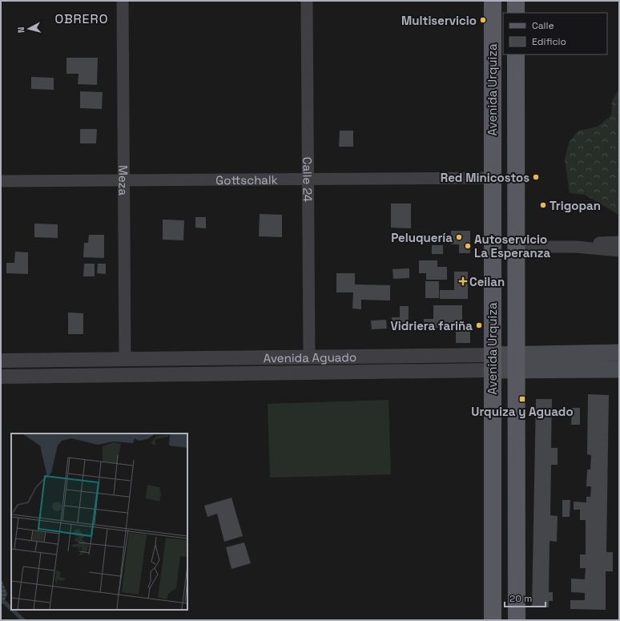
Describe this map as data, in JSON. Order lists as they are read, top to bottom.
{
  "streets": {
    "main road": ["Avenida Urquiza", "Avenida Aguado"],
    "street": ["Gottschalk", "Calle 24", "Meza"]
  },
  "crossings": [
    ["Avenida Urquiza", "Gottschalk"],
    ["Avenida Urquiza", "Avenida Aguado"],
    ["Gottschalk", "Calle 24"],
    ["Gottschalk", "Meza"],
    ["Calle 24", "Avenida Aguado"],
    ["Meza", "Avenida Aguado"]
  ],
  "districts": ["OBRERO"],
  "places": {
    "other": [
      "Multiservicio",
      "Red Minicostos",
      "Trigopan",
      "Peluquería",
      "Autoservicio La Esperanza",
      "Vidriera fariña"
    ],
    "health": ["Ceilan"],
    "transit": ["Urquiza y Aguado"]
  },
  "legend": ["Calle", "Edificio"],
  "scale_bar": "20 m",
  "north": "left"
}
